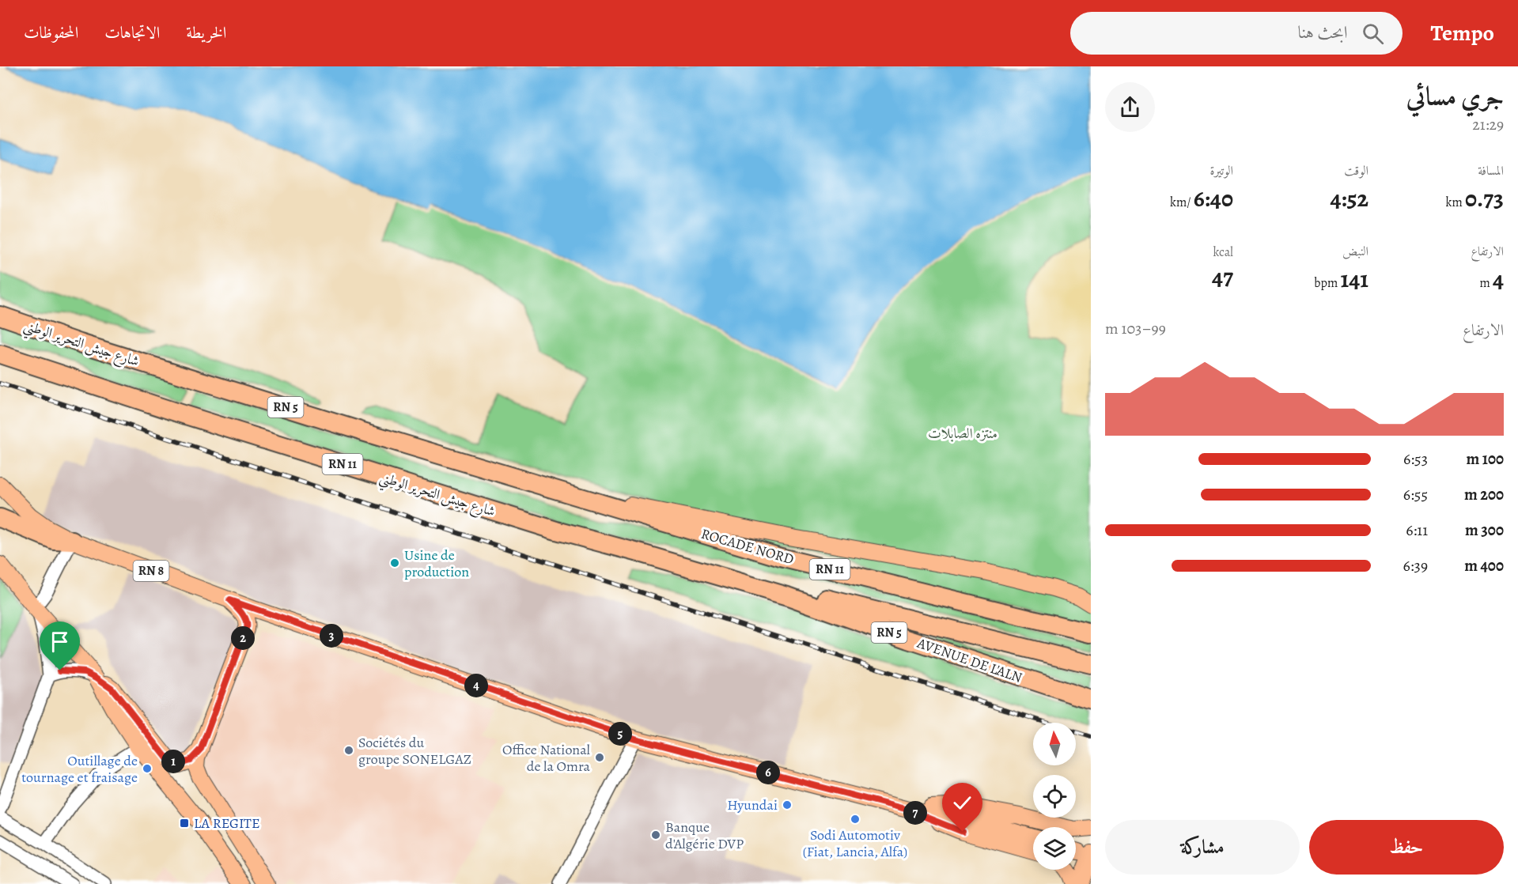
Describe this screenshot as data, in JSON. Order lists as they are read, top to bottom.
{
  "streets": {
    "highway": [
      "شارع جيش التحرير الوطني",
      "RN 5",
      "RN 11",
      "ROCADE NORD",
      "AVENUE DE L'ALN"
    ],
    "main road": ["RN 8"]
  },
  "crossings": [
    ["شارع جيش التحرير الوطني", "ROCADE NORD"],
    ["شارع جيش التحرير الوطني", "AVENUE DE L'ALN"],
    ["ROCADE NORD", "AVENUE DE L'ALN"]
  ],
  "parks": ["منتزه الصابلات"],
  "places": {
    "other": [
      "Usine de production",
      "Sociétés du groupe SONELGAZ",
      "Office National de la Omra",
      "Outillage de tournage et fraisage",
      "Hyundai",
      "Sodi Automotiv (Fiat, Lancia, Alfa)",
      "Banque d'Algérie DVP"
    ],
    "transit": ["LA REGITE"]
  },
  "north": "top",
  "page": {
    "header": "Tempo",
    "search": "ابحث هنا",
    "nav": ["الخريطة", "الاتجاهات", "المحفوظات"],
    "heading": ["جري مسائي", "21:29"],
    "stats": [
      ["المسافة", "0.73 km"],
      ["الوقت", "4:52"],
      ["الوتيرة", "6:40 /km"],
      ["الارتفاع", "4 m"],
      ["النبض", "141 bpm"],
      ["kcal", "47"]
    ],
    "chart": ["الارتفاع", "99–103 m"],
    "list": [
      {
        "name": "100 m",
        "note": "6:53"
      },
      {
        "name": "200 m",
        "note": "6:55"
      },
      {
        "name": "300 m",
        "note": "6:11"
      },
      {
        "name": "400 m",
        "note": "6:39"
      }
    ],
    "pins": [
      "3",
      "2",
      "4",
      "5",
      "1",
      "6",
      "7"
    ],
    "buttons": ["حفظ", "مشاركة"]
  }
}
